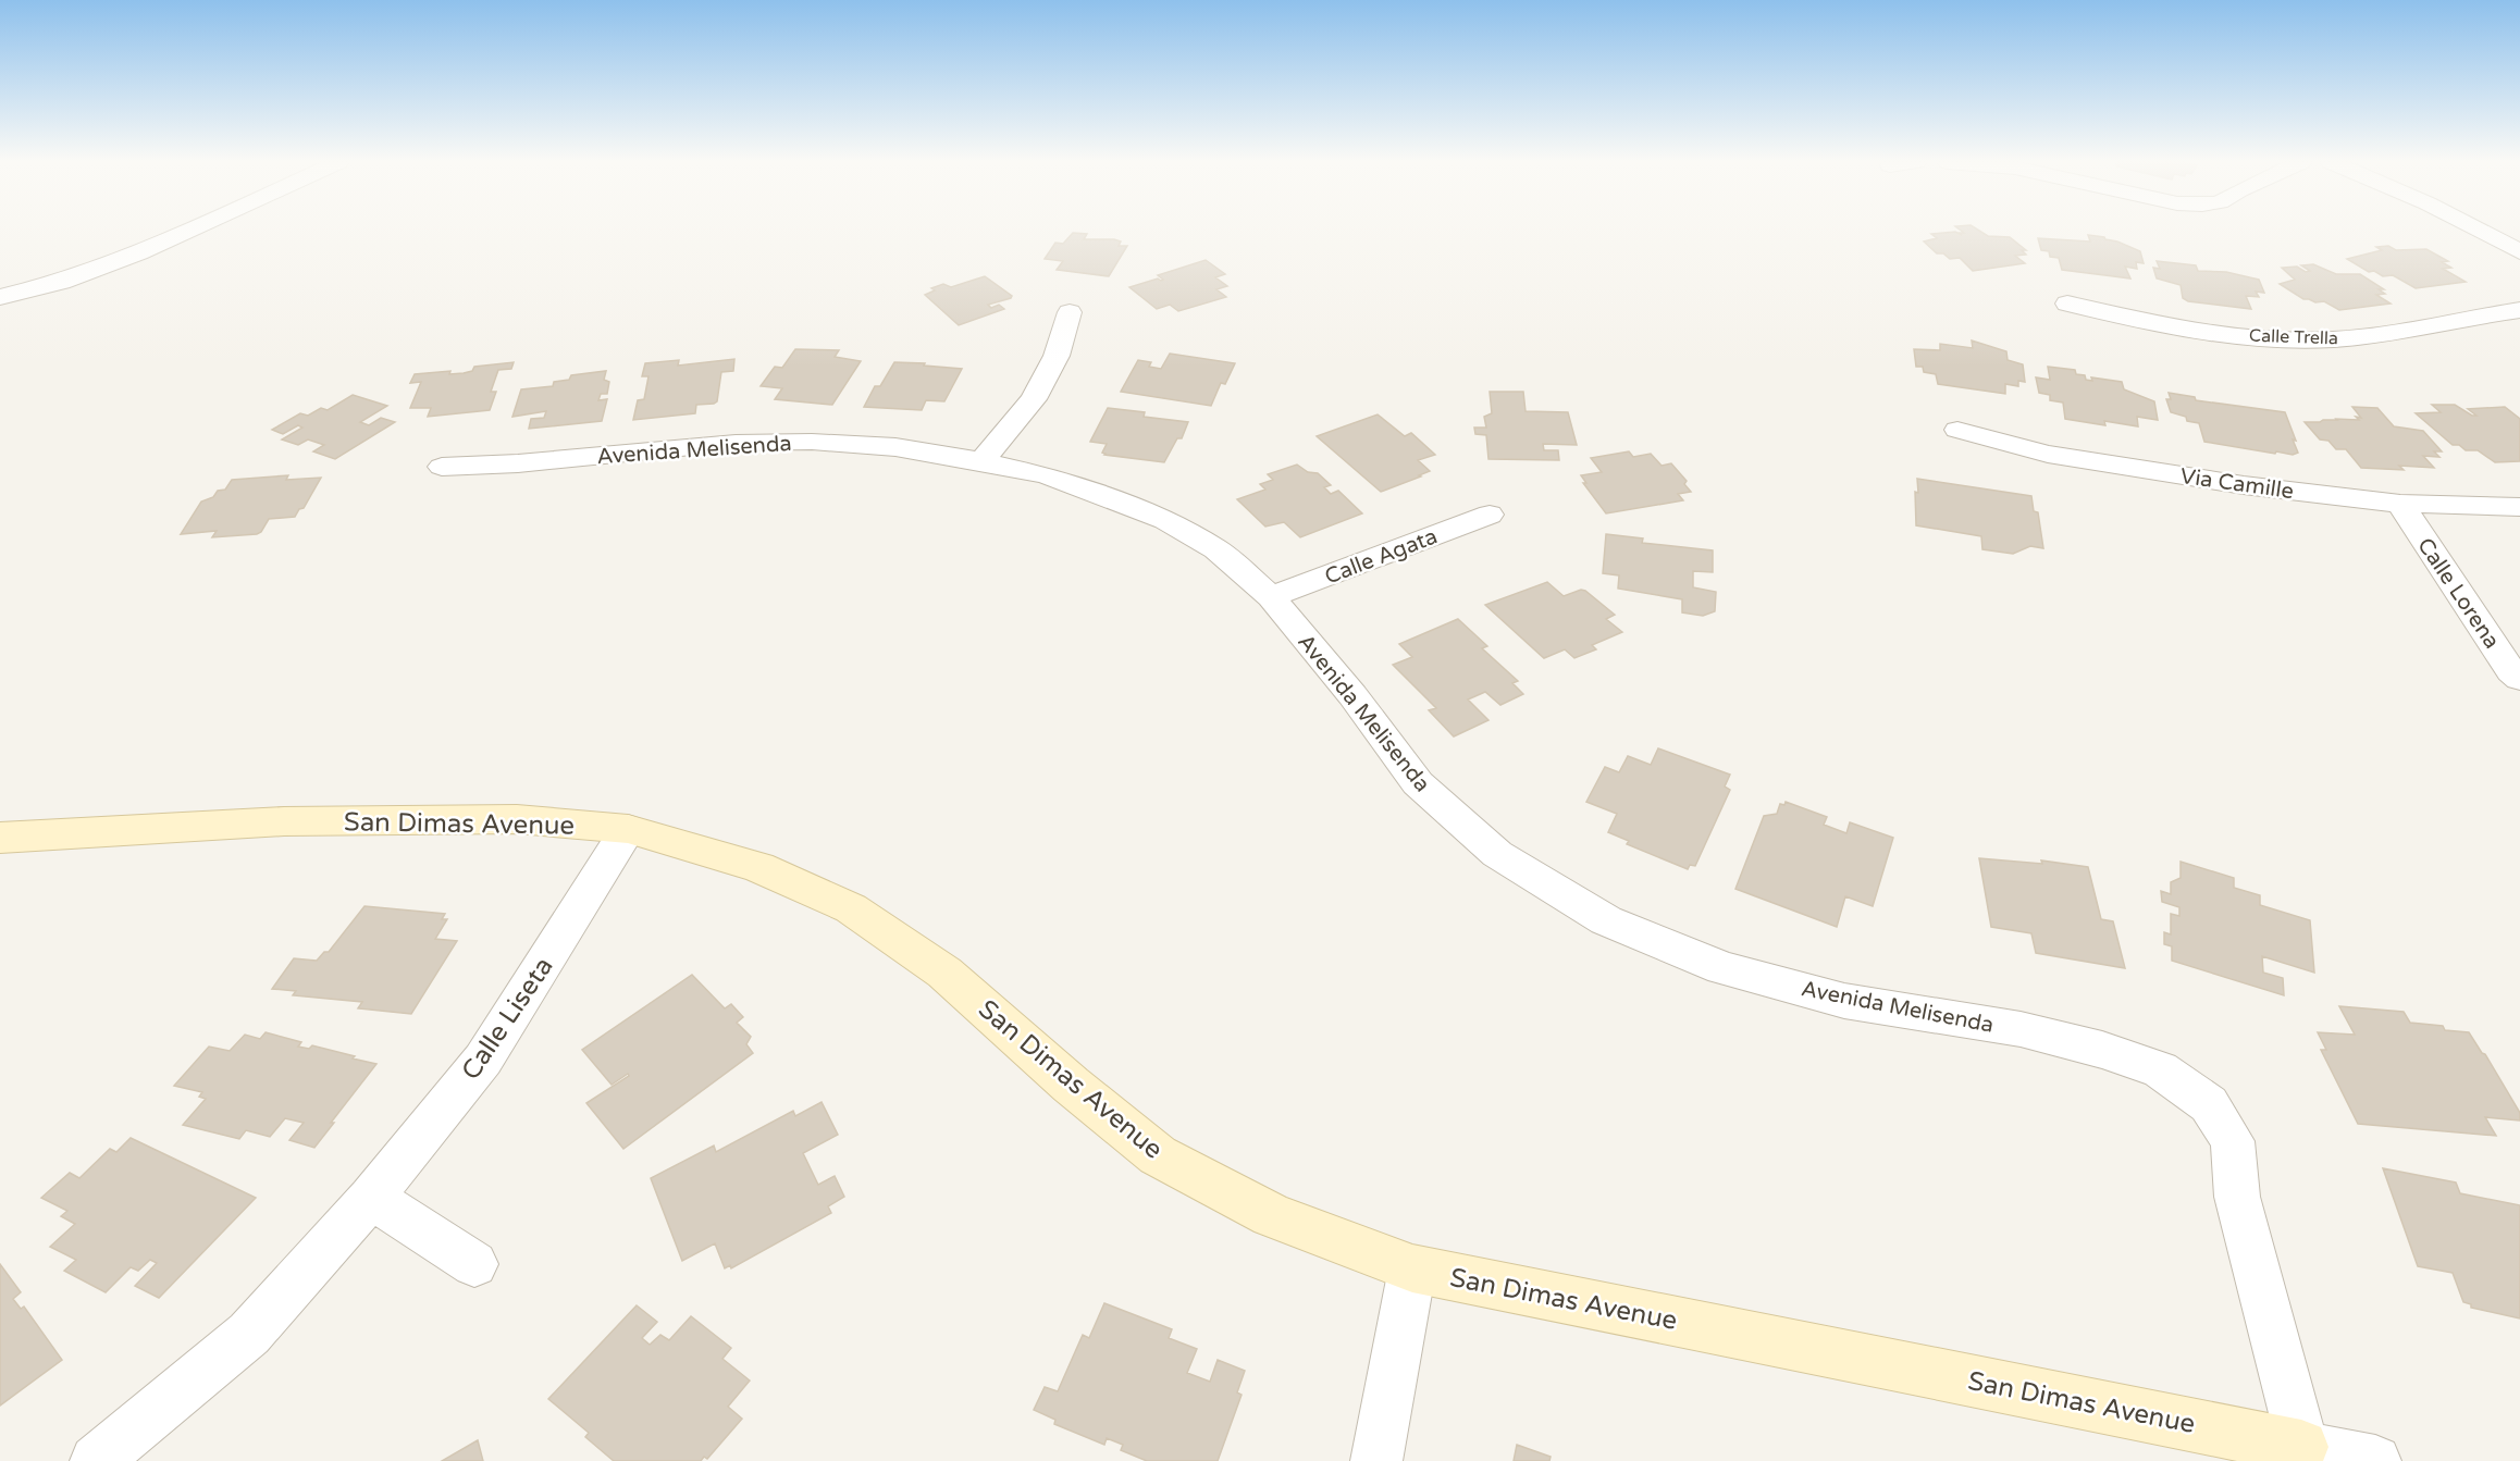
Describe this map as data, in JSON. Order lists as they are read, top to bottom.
{
  "streets": {
    "street": [
      "Calle Trella",
      "Avenida Melisenda",
      "Via Camille",
      "Calle Agata",
      "Calle Lorena",
      "San Dimas Avenue",
      "Calle Liseta"
    ]
  },
  "crossings": [
    ["Avenida Melisenda", "Calle Agata"],
    ["Avenida Melisenda", "San Dimas Avenue"],
    ["Via Camille", "Calle Lorena"],
    ["San Dimas Avenue", "Calle Liseta"]
  ]
}
